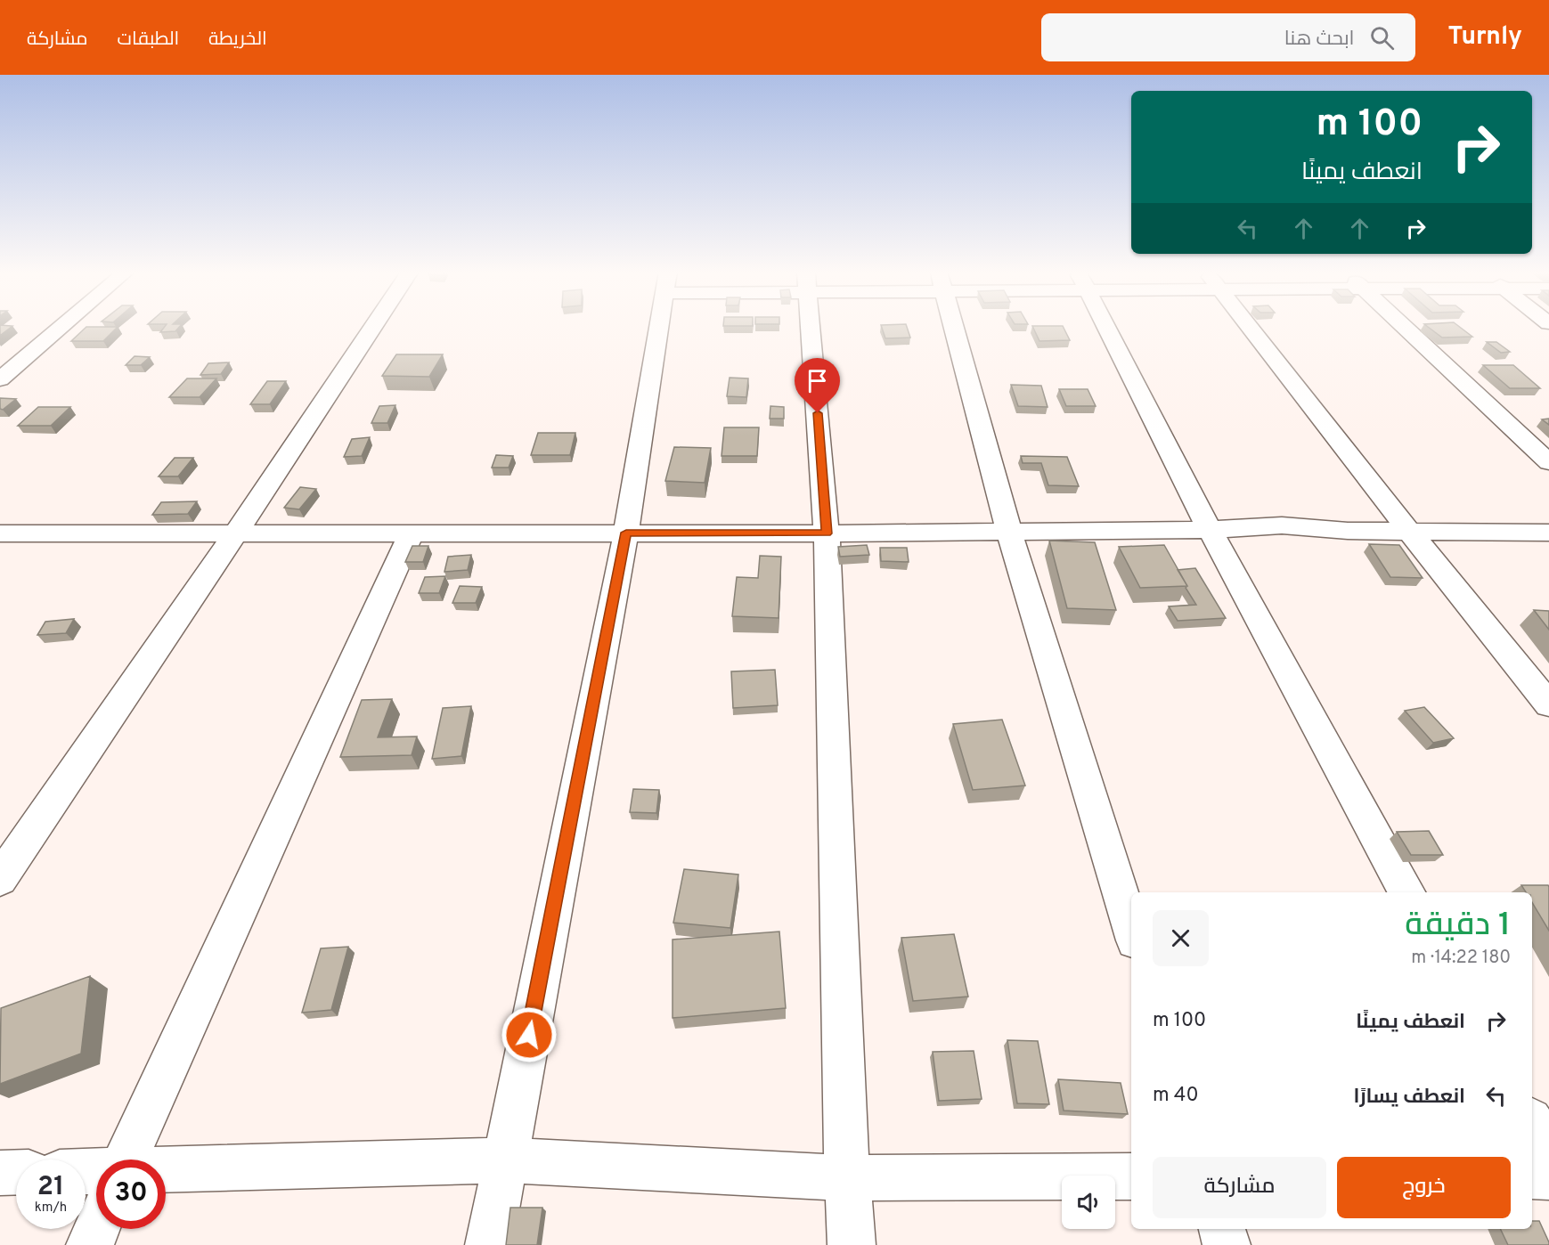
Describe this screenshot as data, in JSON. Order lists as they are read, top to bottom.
{
  "page": {
    "header": "Turnly",
    "search": "ابحث هنا",
    "nav": ["الخريطة", "الطبقات", "مشاركة"],
    "turn": ["100 m", "انعطف يمينًا"],
    "heading": ["1 دقيقة", "180 m · 14:22"],
    "list": [
      {
        "name": "انعطف يمينًا",
        "value": "100 m"
      },
      {
        "name": "انعطف يسارًا",
        "value": "40 m"
      }
    ],
    "buttons": ["خروج", "مشاركة"],
    "speed": "21 km/h",
    "limit": "30"
  }
}
